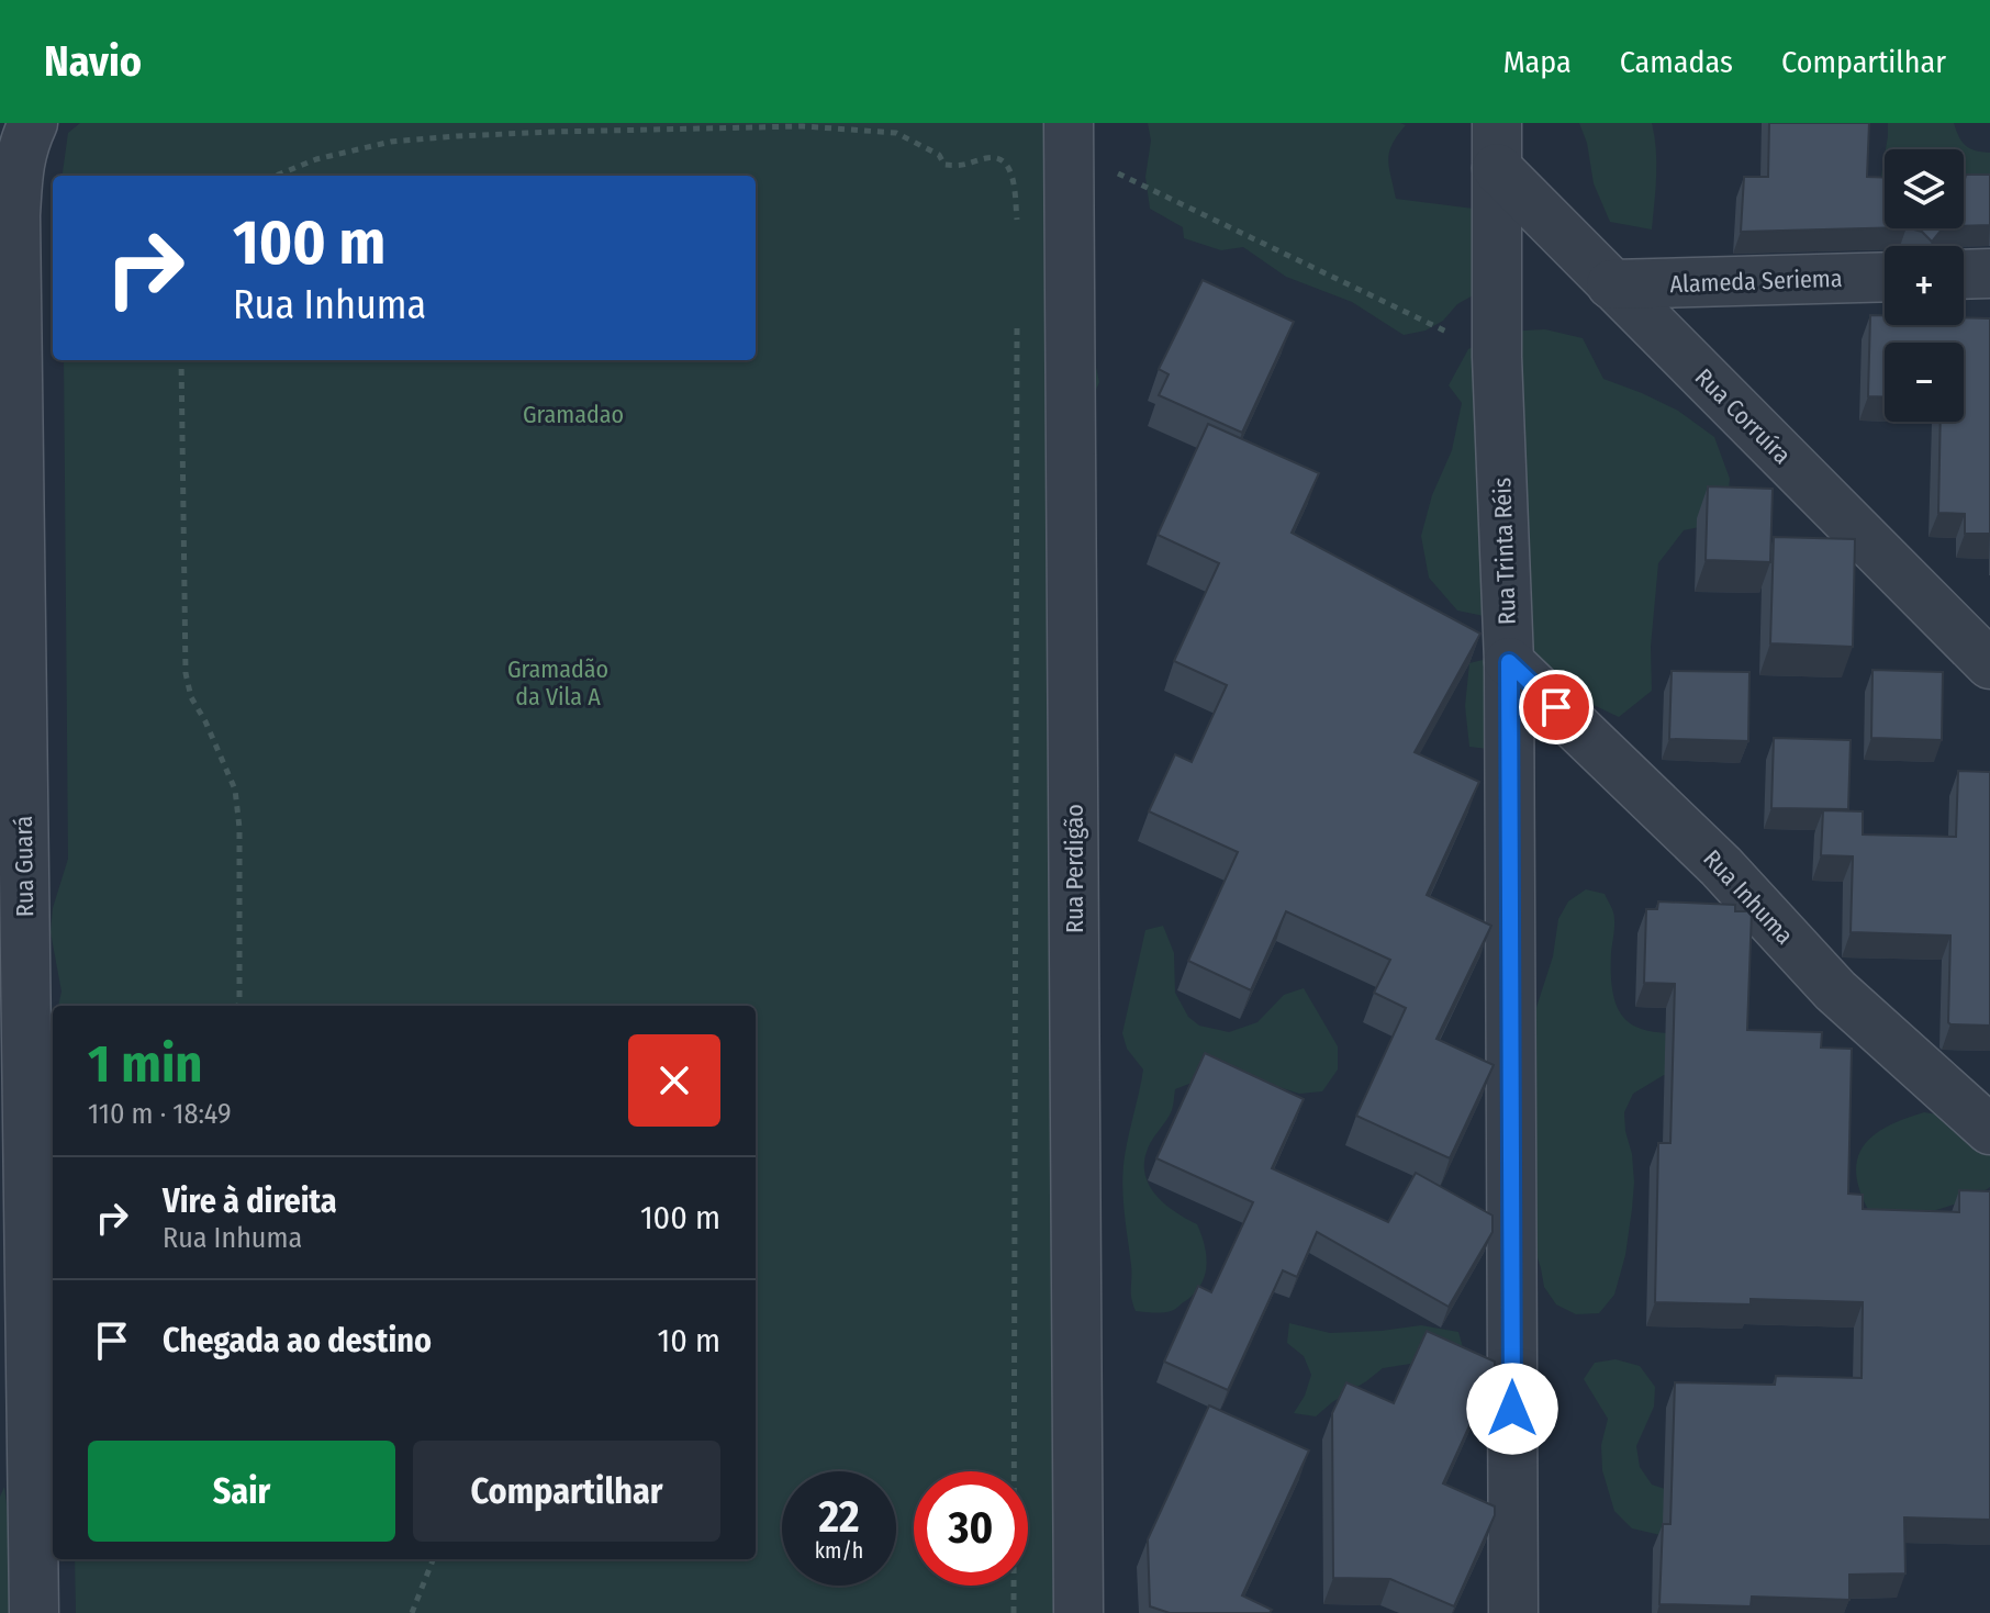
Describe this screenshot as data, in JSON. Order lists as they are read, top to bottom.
{
  "streets": {
    "street": [
      "Alameda Seriema",
      "Rua Corruíra",
      "Rua Trinta Réis",
      "Rua Guará",
      "Rua Perdigão",
      "Rua Inhuma"
    ]
  },
  "crossings": [
    ["Alameda Seriema", "Rua Corruíra"],
    ["Rua Corruíra", "Rua Trinta Réis"],
    ["Rua Trinta Réis", "Rua Inhuma"]
  ],
  "parks": ["Gramadao", "Gramadão da Vila A"],
  "page": {
    "header": "Navio",
    "nav": ["Mapa", "Camadas", "Compartilhar"],
    "map_buttons": ["+", "−"],
    "turn": ["100 m", "Rua Inhuma"],
    "heading": ["1 min", "110 m · 18:49"],
    "list": [
      {
        "name": "Vire à direita",
        "note": "Rua Inhuma",
        "value": "100 m"
      },
      {
        "name": "Chegada ao destino",
        "value": "10 m"
      }
    ],
    "buttons": ["Sair", "Compartilhar"],
    "speed": "22 km/h",
    "limit": "30"
  }
}
